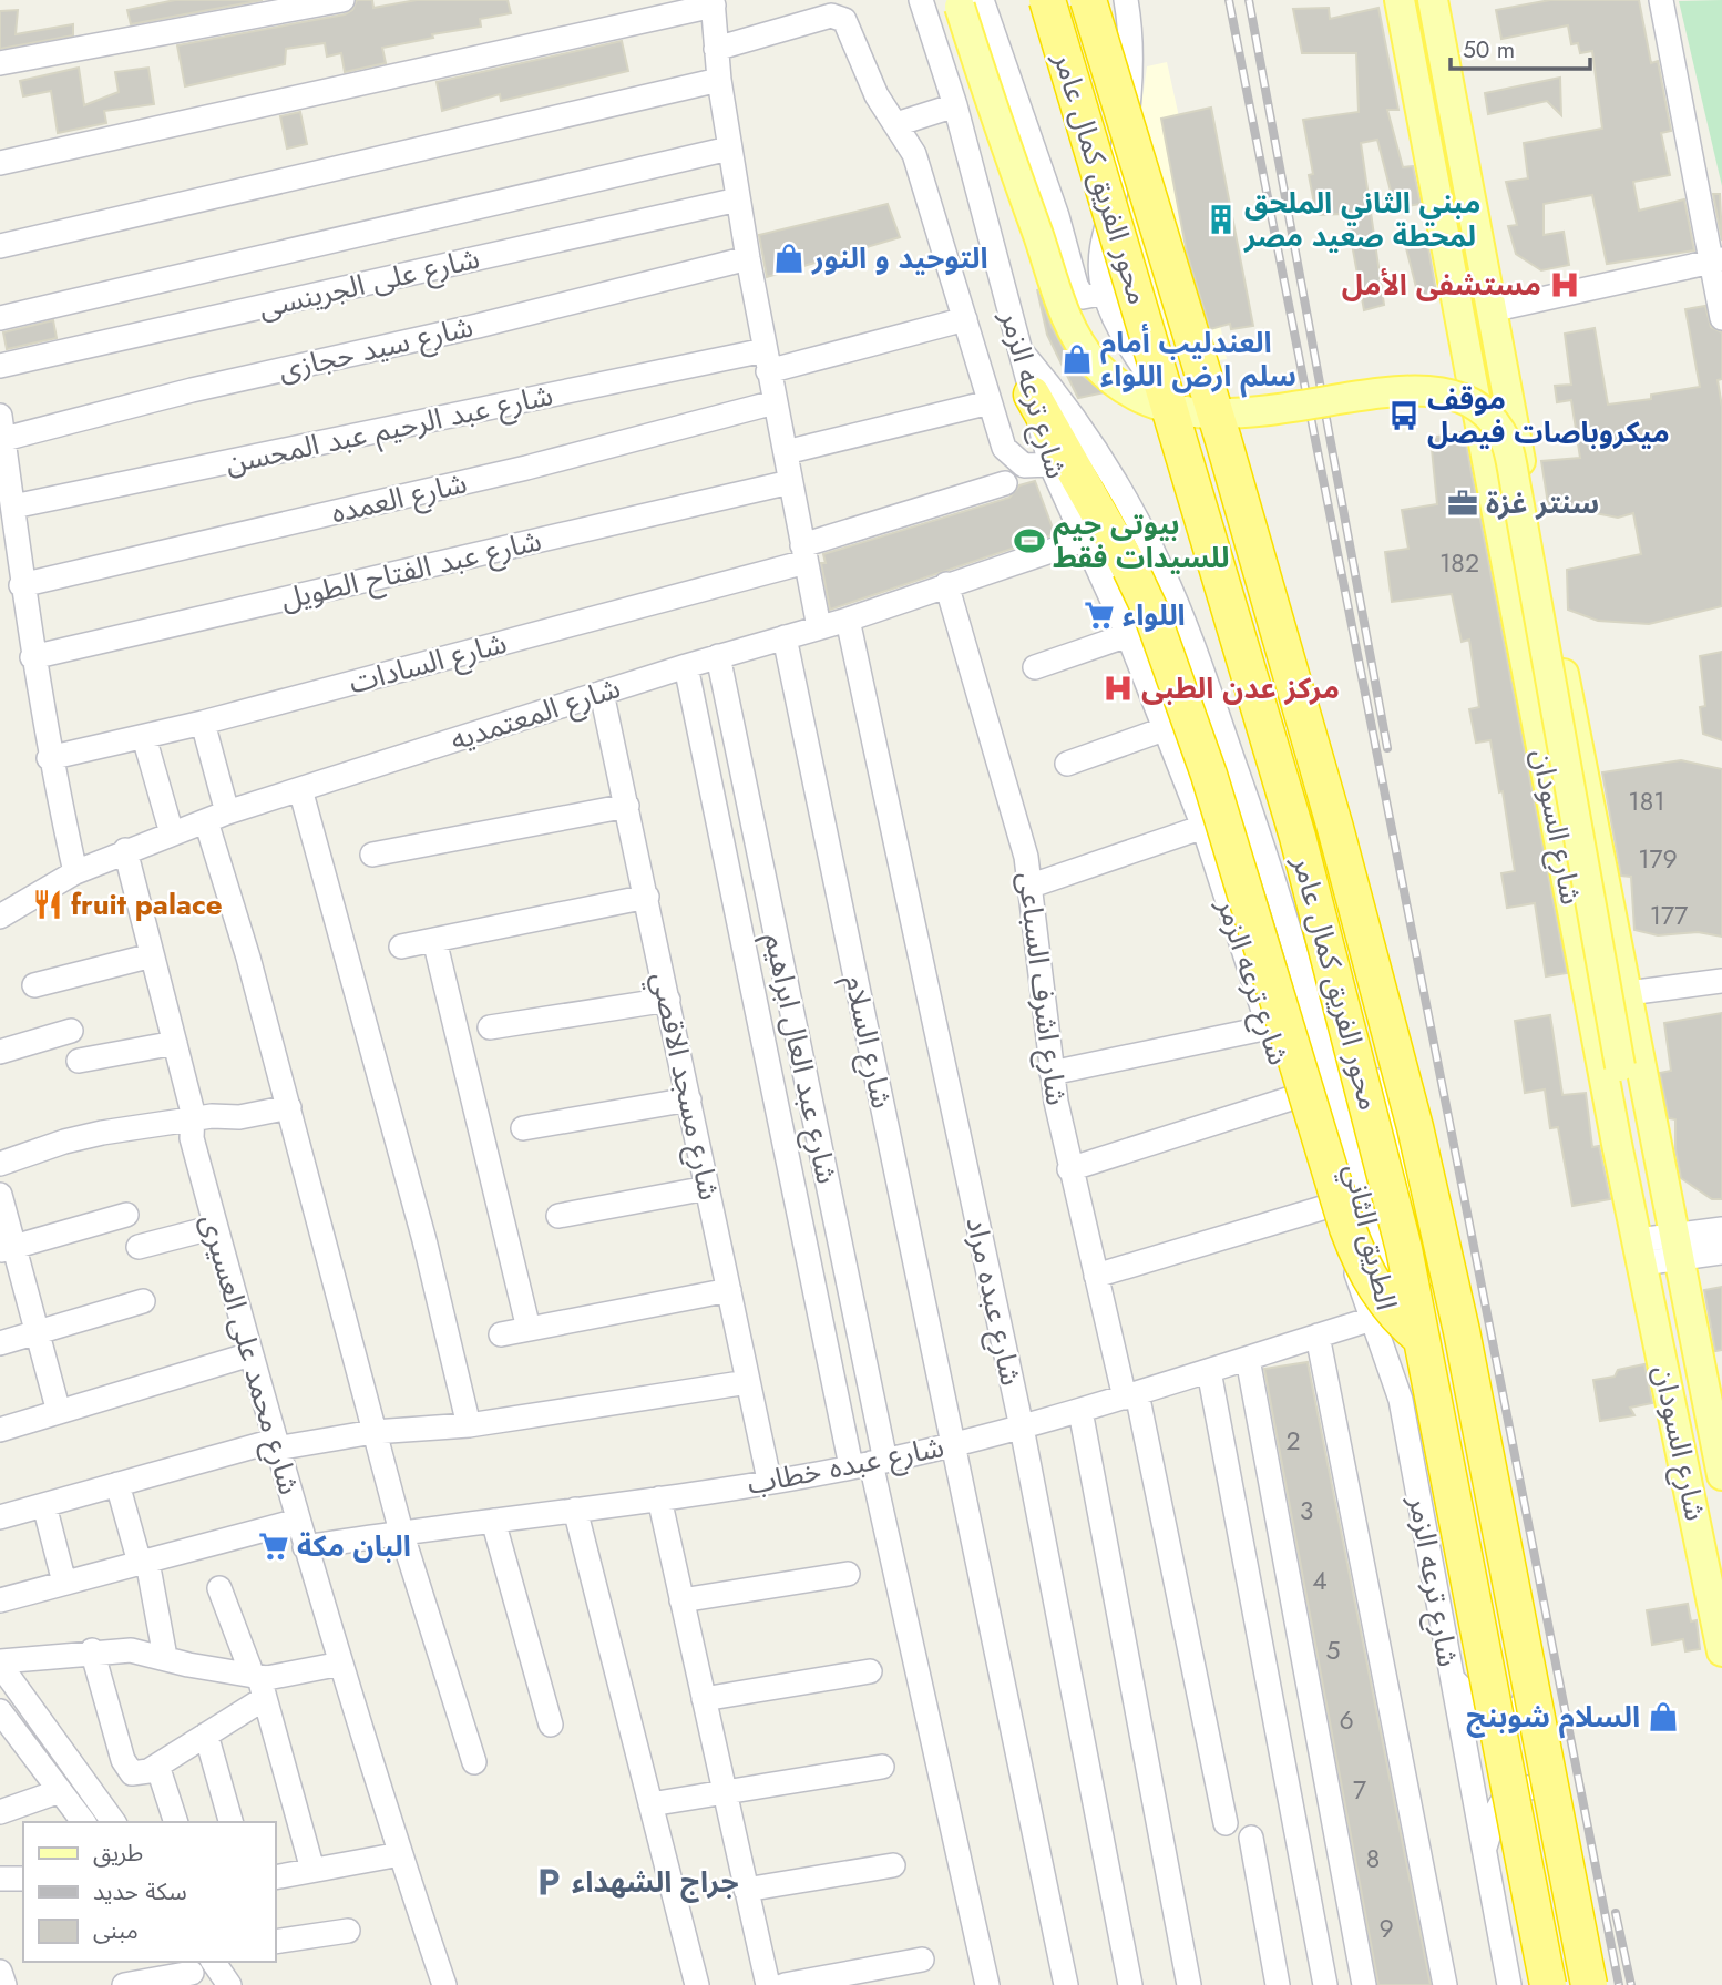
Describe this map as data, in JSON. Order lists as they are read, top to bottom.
{
  "streets": {
    "highway": ["محور الفريق كمال عامر"],
    "main road": ["شارع السودان"],
    "street": [
      "شارع على الجرينسى",
      "شارع سيد حجازى",
      "شارع ترعه الزمر",
      "شارع عبد الرحيم عبد المحسن",
      "شارع العمده",
      "شارع عبد الفتاح الطويل",
      "شارع السادات",
      "شارع المعتمديه",
      "شارع اشرف السباعى",
      "شارع السلام",
      "شارع عبد العال ابراهيم",
      "شارع مسجد الاقصي",
      "الطريق الثاني",
      "شارع عبده مراد",
      "شارع محمد على العسيرى",
      "شارع عبده خطاب"
    ]
  },
  "crossings": [
    ["شارع ترعه الزمر", "شارع المعتمديه"],
    ["شارع ترعه الزمر", "الطريق الثاني"],
    ["شارع ترعه الزمر", "شارع عبده خطاب"],
    ["شارع المعتمديه", "شارع اشرف السباعى"],
    ["شارع المعتمديه", "شارع السلام"],
    ["شارع المعتمديه", "شارع عبد العال ابراهيم"],
    ["شارع المعتمديه", "شارع مسجد الاقصي"],
    ["شارع المعتمديه", "شارع عبده مراد"],
    ["شارع المعتمديه", "شارع محمد على العسيرى"],
    ["شارع اشرف السباعى", "شارع عبده خطاب"],
    ["شارع السلام", "شارع عبده خطاب"],
    ["شارع عبد العال ابراهيم", "شارع عبده خطاب"],
    ["شارع مسجد الاقصي", "شارع عبده خطاب"],
    ["شارع عبده مراد", "شارع عبده خطاب"],
    ["شارع محمد على العسيرى", "شارع عبده خطاب"]
  ],
  "places": {
    "building": ["مبني الثاني الملحق لمحطة صعيد مصر"],
    "shop": ["التوحيد و النور", "العندليب أمام سلم ارض اللواء", "السلام شوبنج"],
    "hospital": ["مستشفى الأمل", "مركز عدن الطبى"],
    "bus stop": ["موقف ميكروباصات فيصل"],
    "office": ["سنتر غزة"],
    "sports": ["بيوتى جيم للسيدات فقط"],
    "supermarket": ["اللواء", "البان مكة"],
    "restaurant": ["fruit palace"],
    "parking": ["جراج الشهداء"]
  },
  "house_numbers": [
    "182",
    "181",
    "179",
    "177",
    "2",
    "3",
    "4",
    "5",
    "6",
    "7",
    "8",
    "9"
  ],
  "legend": ["طريق", "سكة حديد", "مبنى"],
  "scale_bar": "50 m"
}
